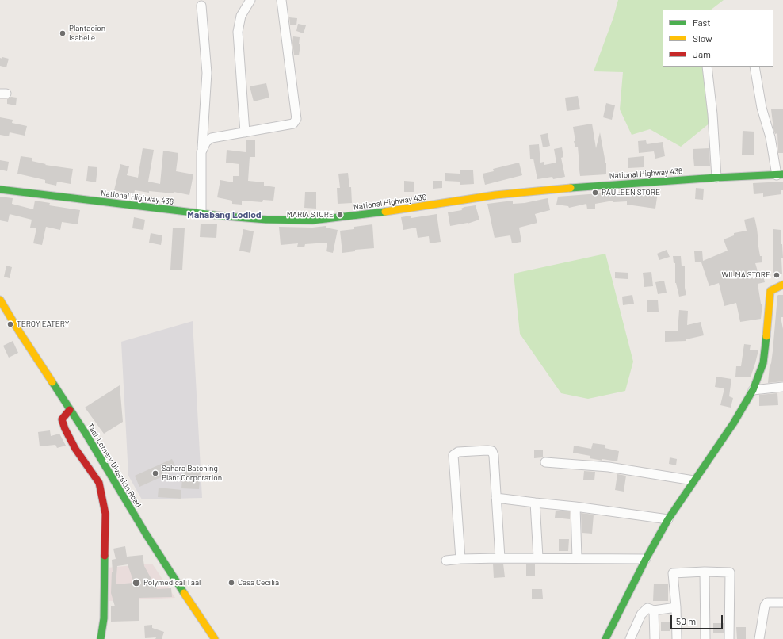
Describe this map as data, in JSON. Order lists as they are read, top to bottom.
{
  "streets": {
    "main road": ["National Highway 436", "Taal-Lemery Diversion Road"]
  },
  "districts": ["Mahabang Lodlod"],
  "places": [
    "Plantacion Isabelle",
    "PAULEEN STORE",
    "MARIA STORE",
    "WILMA STORE",
    "TEROY EATERY",
    "Sahara Batching Plant Corporation",
    "Polymedical Taal",
    "Casa Cecilia"
  ],
  "legend": ["Fast", "Slow", "Jam"],
  "scale_bar": "50 m"
}
